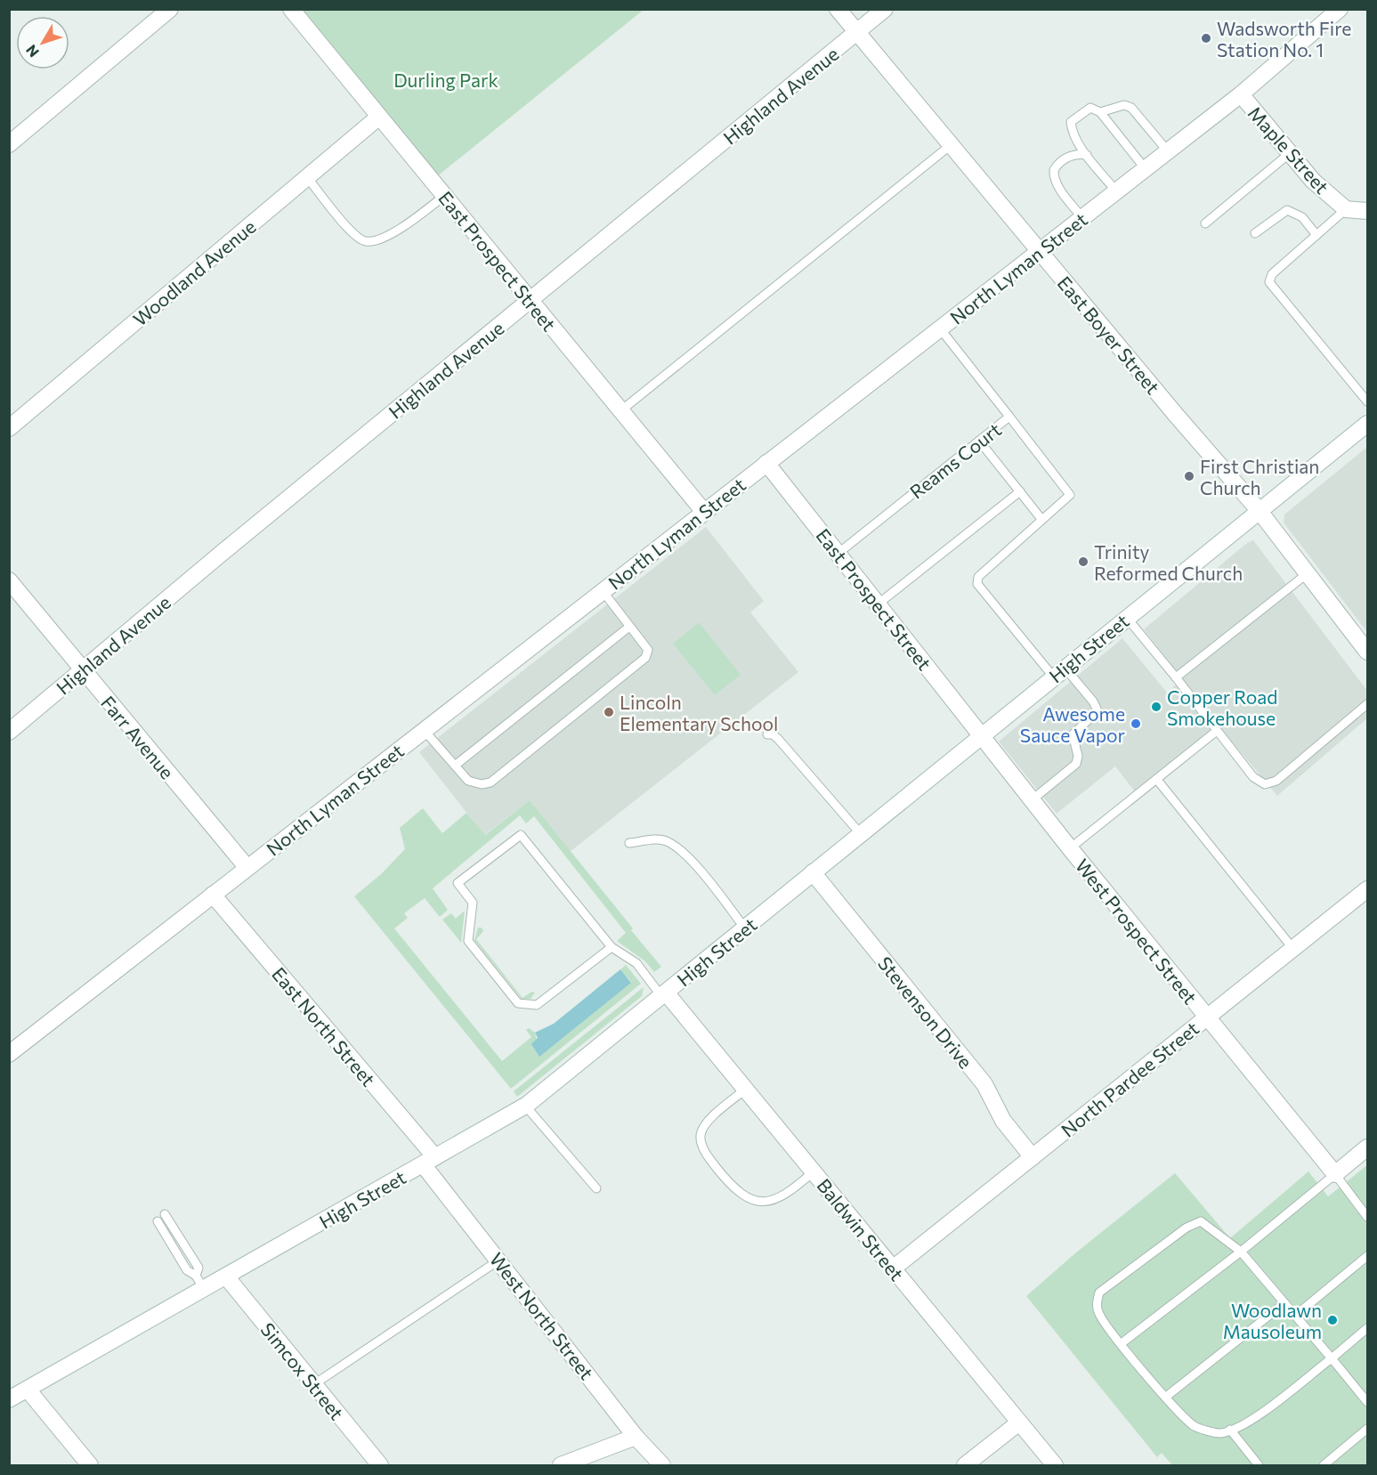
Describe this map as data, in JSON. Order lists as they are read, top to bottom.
{
  "streets": {
    "street": [
      "Highland Avenue",
      "Maple Street",
      "East Prospect Street",
      "North Lyman Street",
      "Woodland Avenue",
      "East Boyer Street",
      "High Street",
      "Farr Avenue",
      "West Prospect Street",
      "Stevenson Drive",
      "East North Street",
      "North Pardee Street",
      "Baldwin Street",
      "West North Street",
      "Simcox Street"
    ],
    "lane": ["Reams Court"]
  },
  "crossings": [
    ["Highland Avenue", "East Prospect Street"],
    ["Highland Avenue", "East Boyer Street"],
    ["Highland Avenue", "Farr Avenue"],
    ["Maple Street", "North Lyman Street"],
    ["East Prospect Street", "North Lyman Street"],
    ["East Prospect Street", "Woodland Avenue"],
    ["East Prospect Street", "Reams Court"],
    ["East Prospect Street", "High Street"],
    ["East Prospect Street", "West Prospect Street"],
    ["North Lyman Street", "East Boyer Street"],
    ["North Lyman Street", "Reams Court"],
    ["North Lyman Street", "Farr Avenue"],
    ["North Lyman Street", "East North Street"],
    ["East Boyer Street", "High Street"],
    ["High Street", "West Prospect Street"],
    ["High Street", "Stevenson Drive"],
    ["High Street", "East North Street"],
    ["High Street", "Baldwin Street"],
    ["High Street", "West North Street"],
    ["High Street", "Simcox Street"],
    ["West Prospect Street", "North Pardee Street"],
    ["Stevenson Drive", "North Pardee Street"],
    ["East North Street", "West North Street"],
    ["North Pardee Street", "Baldwin Street"]
  ],
  "parks": ["Durling Park"],
  "places": [
    "Wadsworth Fire Station No. 1",
    "First Christian Church",
    "Trinity Reformed Church",
    "Copper Road Smokehouse",
    "Lincoln Elementary School",
    "Awesome Sauce Vapor",
    "Woodlawn Mausoleum"
  ],
  "north": "bottom left"
}
